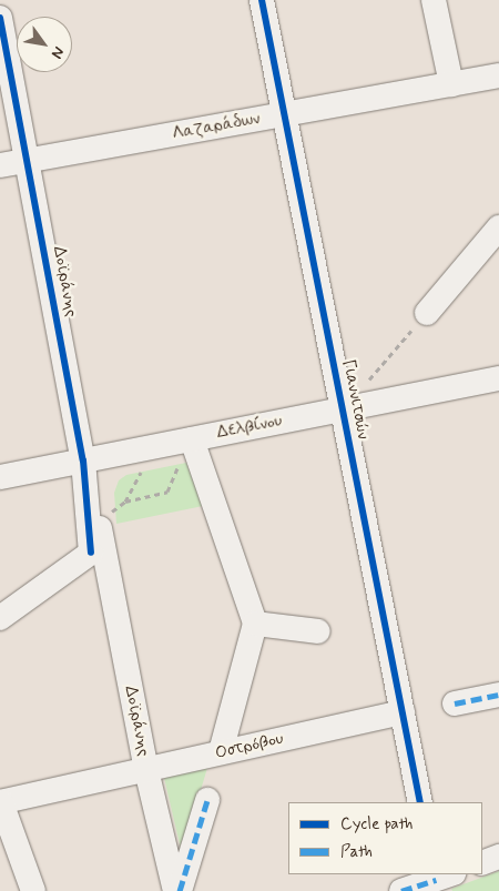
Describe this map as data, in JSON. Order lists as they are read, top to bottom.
{
  "streets": {
    "street": [
      "Λαζαράδων",
      "Δοϊράνης",
      "Γιαννιτσών",
      "Δελβίνου",
      "Οστρόβου"
    ]
  },
  "crossings": [
    ["Λαζαράδων", "Δοϊράνης"],
    ["Λαζαράδων", "Γιαννιτσών"],
    ["Δοϊράνης", "Δελβίνου"],
    ["Δοϊράνης", "Οστρόβου"],
    ["Γιαννιτσών", "Δελβίνου"],
    ["Γιαννιτσών", "Οστρόβου"]
  ],
  "legend": ["Cycle path", "Path"],
  "north": "bottom right"
}
